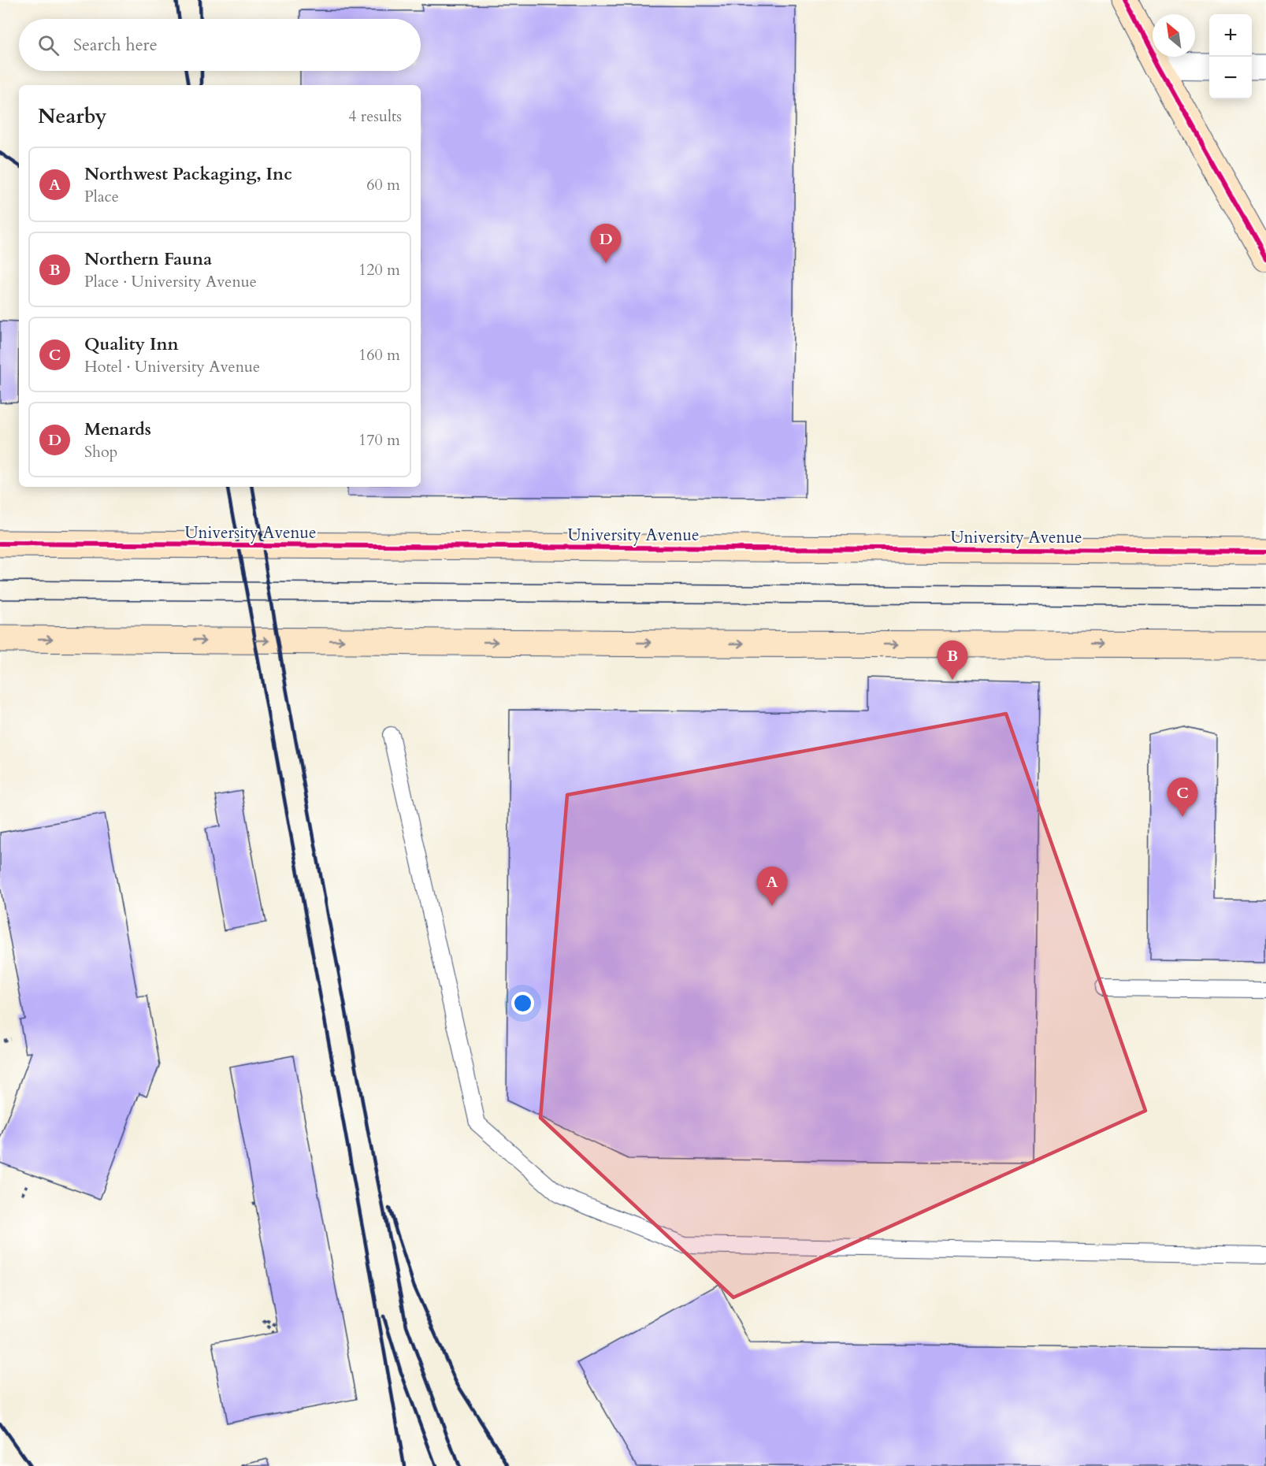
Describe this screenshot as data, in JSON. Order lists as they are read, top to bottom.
{
  "streets": {
    "main road": ["University Avenue"]
  },
  "north": "top left",
  "page": {
    "map_buttons": ["+", "−"],
    "search": "Search here",
    "heading": ["Nearby", "4 results"],
    "list": [
      {
        "mark": "A",
        "name": "Northwest Packaging, Inc",
        "note": "Place",
        "value": "60 m"
      },
      {
        "mark": "B",
        "name": "Northern Fauna",
        "note": "Place · University Avenue",
        "value": "120 m"
      },
      {
        "mark": "C",
        "name": "Quality Inn",
        "note": "Hotel · University Avenue",
        "value": "160 m"
      },
      {
        "mark": "D",
        "name": "Menards",
        "note": "Shop",
        "value": "170 m"
      }
    ],
    "pins": [
      "D",
      "B",
      "C",
      "A"
    ]
  }
}
